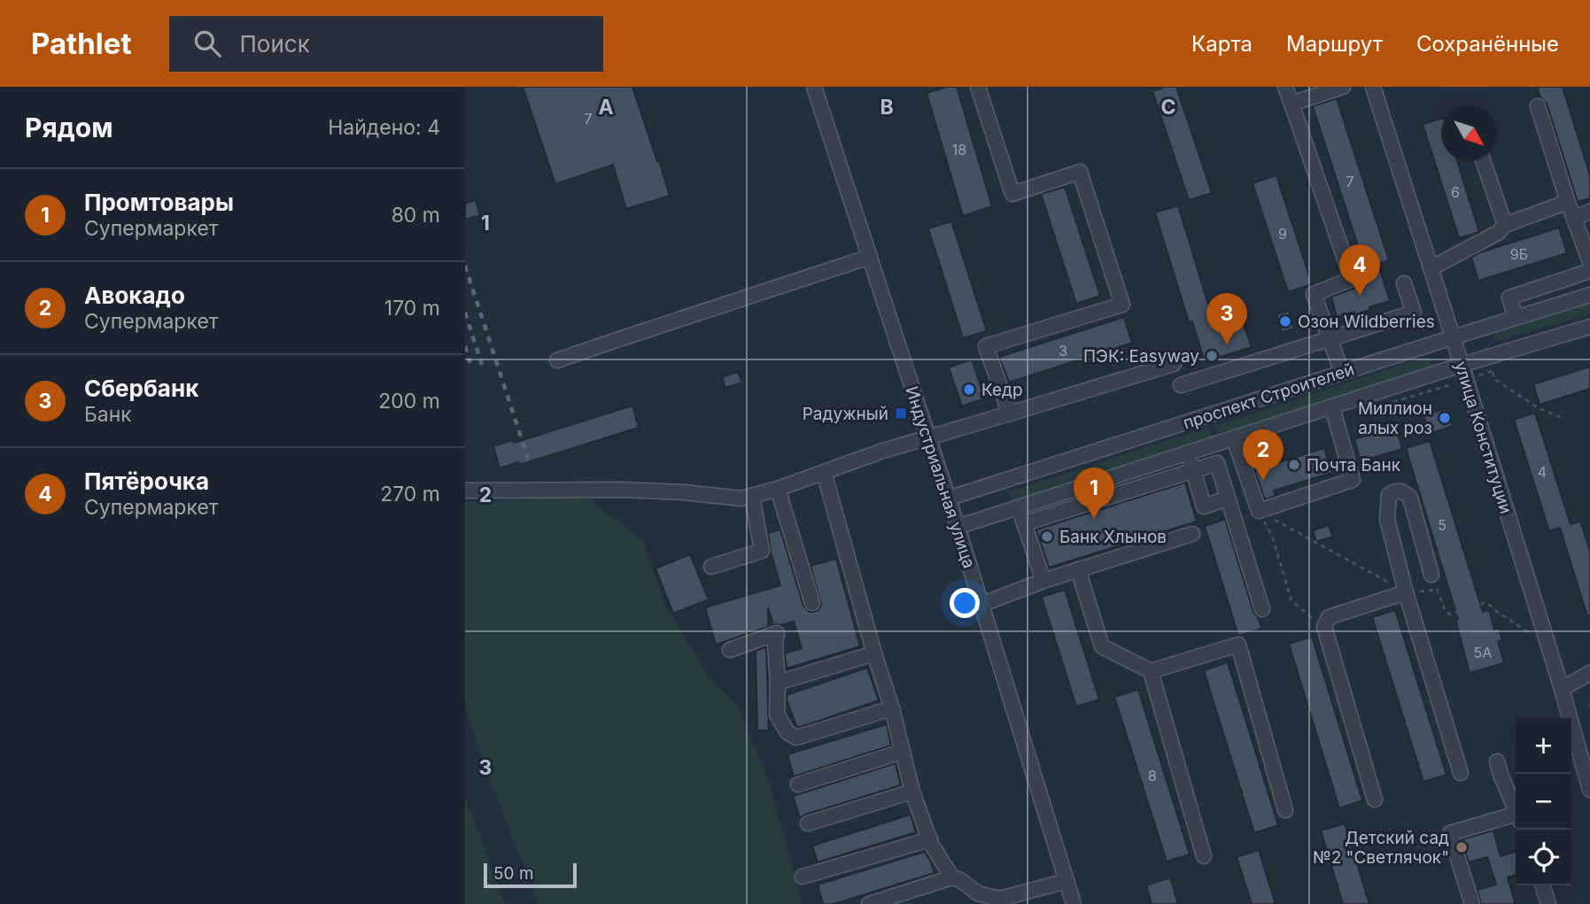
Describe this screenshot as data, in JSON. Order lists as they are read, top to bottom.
{
  "streets": {
    "street": ["проспект Строителей", "улица Конституции", "Индустриальная улица"]
  },
  "crossings": [
    ["проспект Строителей", "улица Конституции"],
    ["проспект Строителей", "Индустриальная улица"]
  ],
  "places": {
    "other": [
      "Озон Wildberries",
      "ПЭК: Easyway",
      "Кедр",
      "Миллион алых роз",
      "Почта Банк",
      "Банк Хлынов",
      "Детский сад №2 \"Светлячок\""
    ],
    "transit": ["Радужный"]
  },
  "house_numbers": [
    "7",
    "18",
    "7",
    "6",
    "9",
    "9Б",
    "3",
    "4",
    "5",
    "5А",
    "8"
  ],
  "scale_bar": "50 m",
  "north": "bottom right",
  "page": {
    "header": "Pathlet",
    "search": "Поиск",
    "nav": ["Карта", "Маршрут", "Сохранённые"],
    "heading": ["Рядом", "Найдено: 4"],
    "list": [
      {
        "mark": "1",
        "name": "Промтовары",
        "note": "Супермаркет",
        "value": "80 m"
      },
      {
        "mark": "2",
        "name": "Авокадо",
        "note": "Супермаркет",
        "value": "170 m"
      },
      {
        "mark": "3",
        "name": "Сбербанк",
        "note": "Банк",
        "value": "200 m"
      },
      {
        "mark": "4",
        "name": "Пятёрочка",
        "note": "Супермаркет",
        "value": "270 m"
      }
    ],
    "pins": [
      "4",
      "3",
      "2",
      "1"
    ],
    "map_buttons": ["+", "−"],
    "scale": "50 m"
  },
  "grid": {
    "columns": ["A", "B", "C"],
    "rows": ["1", "2", "3"]
  }
}
